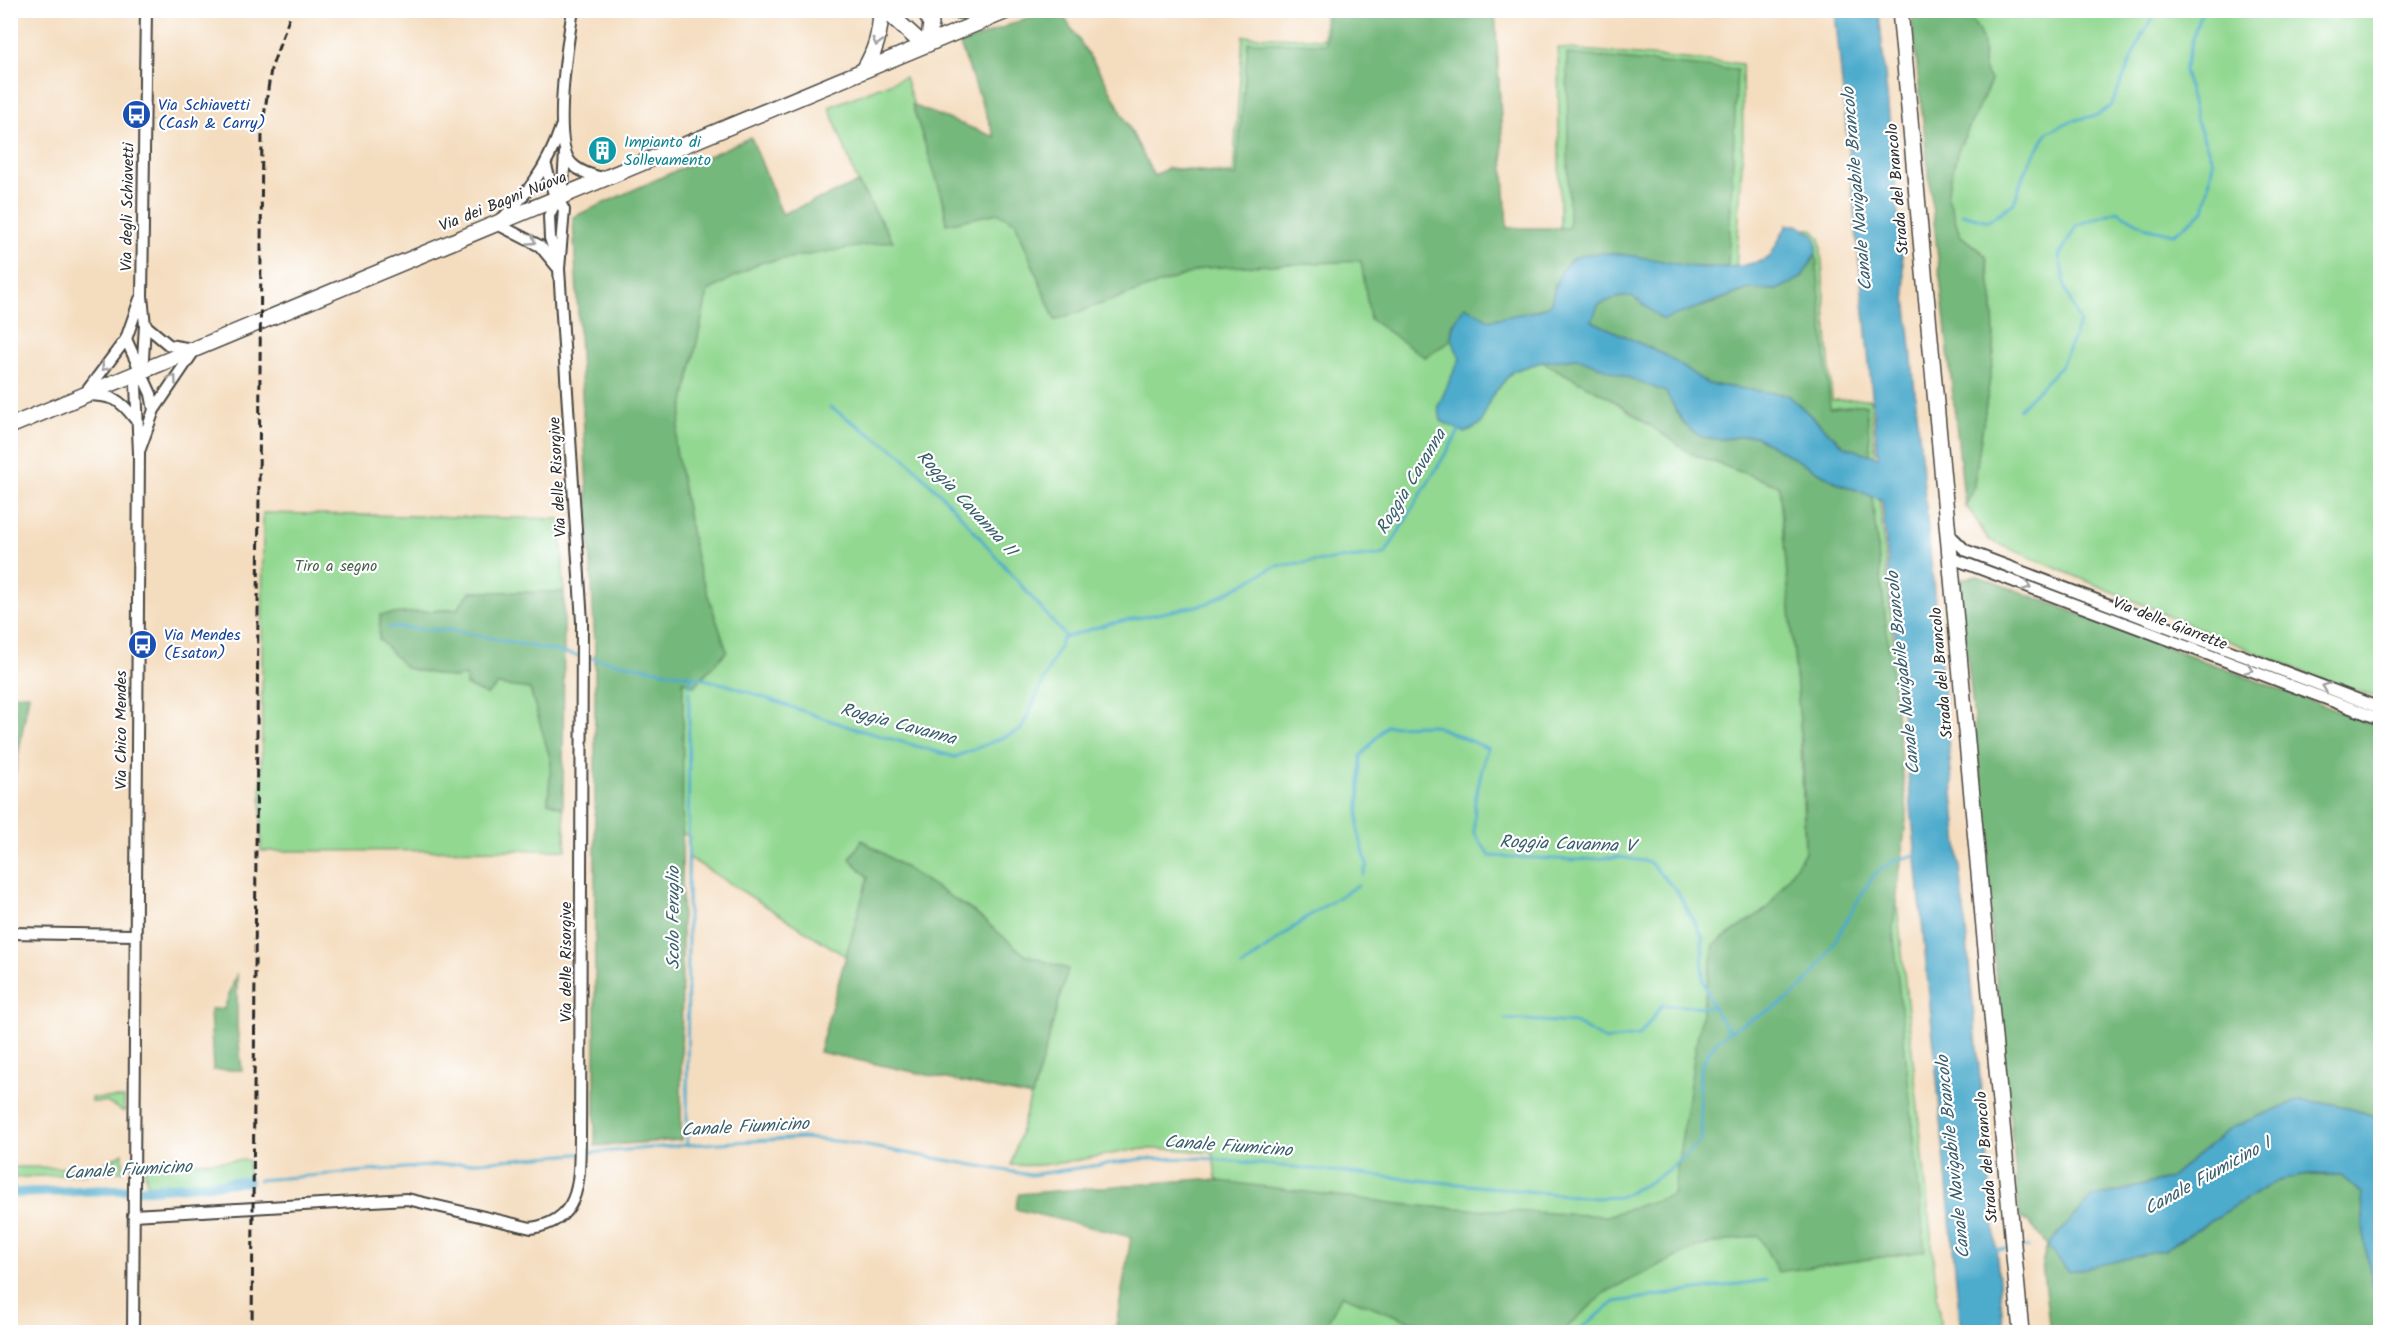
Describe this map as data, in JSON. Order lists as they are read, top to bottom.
{
  "streets": {
    "street": [
      "Strada del Brancolo",
      "Via dei Bagni Nuova",
      "Via degli Schiavetti",
      "Via delle Risorgive",
      "Via delle Giarrette",
      "Via Chico Mendes"
    ]
  },
  "crossings": [
    ["Strada del Brancolo", "Via delle Giarrette"],
    ["Via dei Bagni Nuova", "Via degli Schiavetti"],
    ["Via dei Bagni Nuova", "Via delle Risorgive"],
    ["Via dei Bagni Nuova", "Via Chico Mendes"],
    ["Via degli Schiavetti", "Via Chico Mendes"],
    ["Via delle Risorgive", "Via Chico Mendes"]
  ],
  "water": [
    "Canale Navigabile Brancolo",
    "Roggia Cavanna",
    "Roggia Cavanna II",
    "Roggia Cavanna V",
    "Scolo Feruglio",
    "Canale Fiumicino",
    "Canale Fiumicino I"
  ],
  "parks": ["Tiro a segno"],
  "places": {
    "bus stop": ["Via Schiavetti (Cash & Carry)", "Via Mendes (Esaton)"],
    "building": ["Impianto di Sollevamento"]
  }
}
